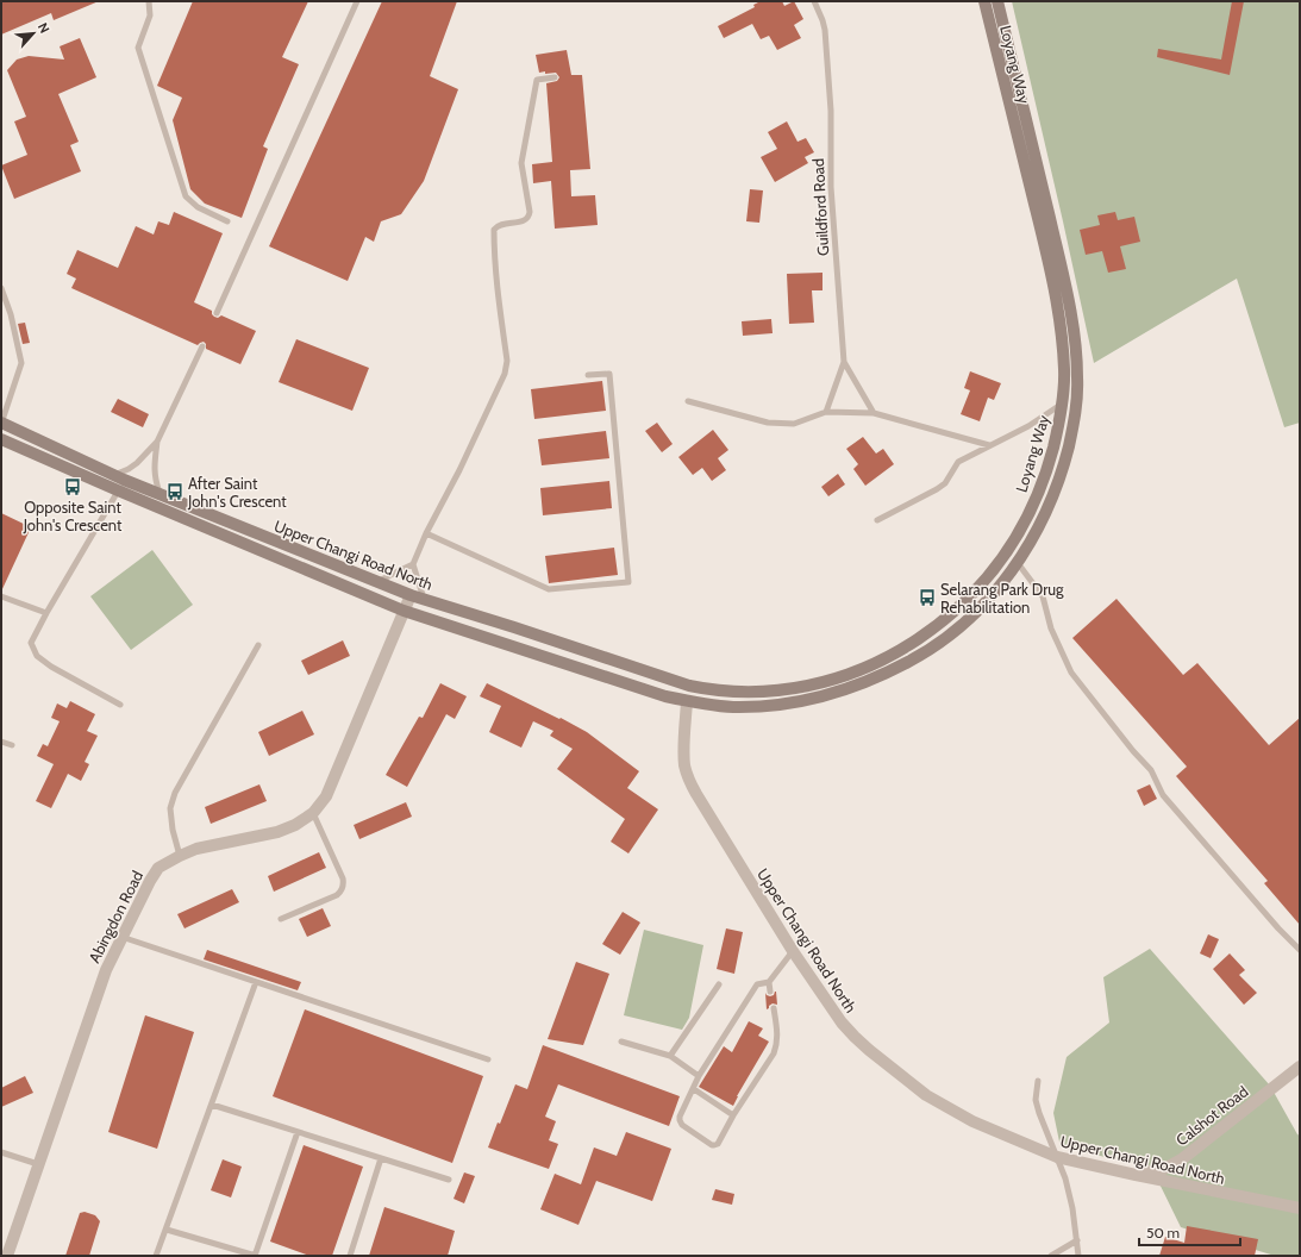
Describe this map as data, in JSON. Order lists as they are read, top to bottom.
{
  "streets": {
    "street": [
      "Loyang Way",
      "Upper Changi Road North",
      "Abingdon Road",
      "Calshot Road"
    ],
    "lane": ["Guildford Road"]
  },
  "crossings": [
    ["Loyang Way", "Upper Changi Road North"],
    ["Upper Changi Road North", "Abingdon Road"],
    ["Upper Changi Road North", "Calshot Road"]
  ],
  "places": {
    "bus stop": ["Opposite Saint John's Crescent", "After Saint John's Crescent", "Selarang Park Drug Rehabilitation"]
  },
  "scale_bar": "50 m",
  "north": "top right"
}
